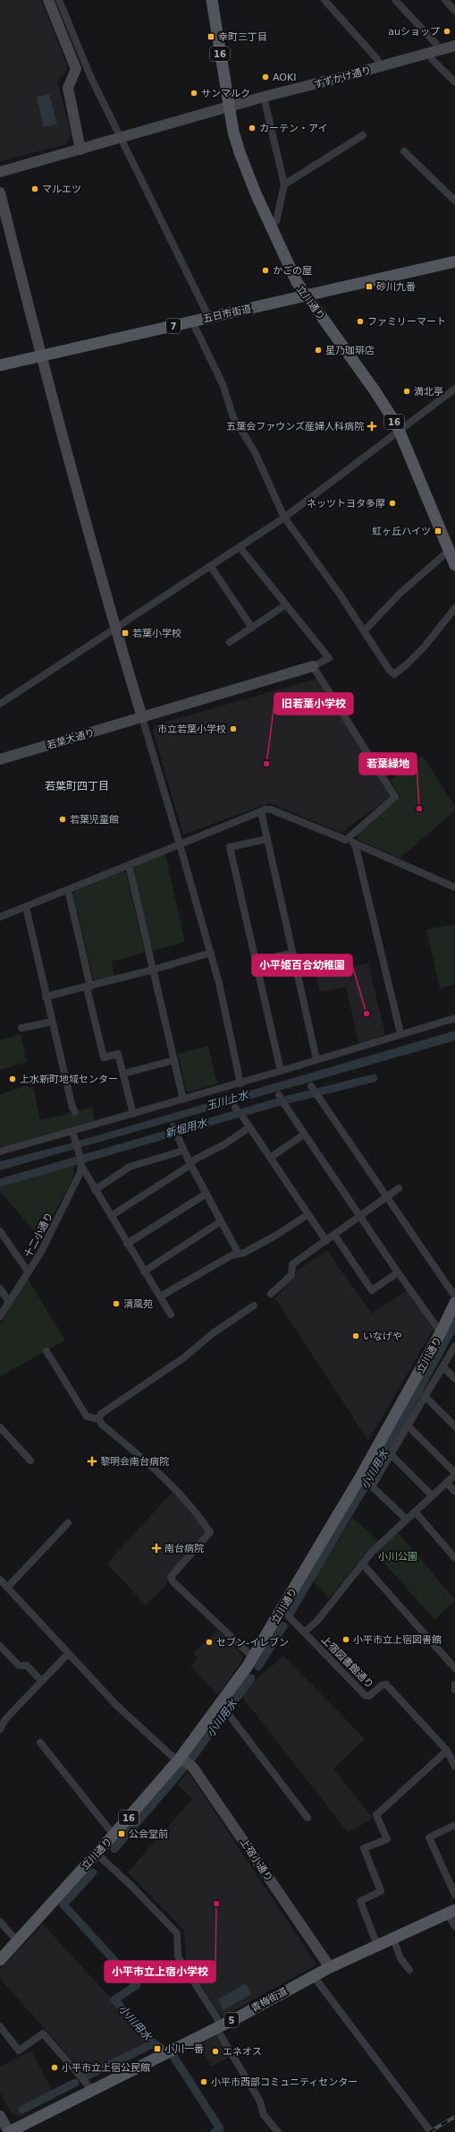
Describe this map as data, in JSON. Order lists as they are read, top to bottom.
{
  "streets": {
    "main road": [
      "16",
      "立川通り",
      "五日市街道",
      "7",
      "青梅街道",
      "5"
    ],
    "street": [
      "すずかけ通り",
      "若葉大通り",
      "十二小通り",
      "上宿図書館通り",
      "上宿小通り"
    ]
  },
  "crossings": [
    ["すずかけ通り", "立川通り"],
    ["立川通り", "五日市街道"],
    ["立川通り", "上宿図書館通り"],
    ["立川通り", "上宿小通り"],
    ["上宿小通り", "青梅街道"]
  ],
  "districts": ["若葉町四丁目"],
  "water": ["玉川上水", "新堀用水", "小川用水"],
  "parks": ["小川公園"],
  "places": {
    "other": [
      "auショップ",
      "AOKI",
      "サンマルク",
      "カーテン・アイ",
      "マルエツ",
      "かごの屋",
      "ファミリーマート",
      "星乃珈琲店",
      "満北亭",
      "ネッツトヨタ多摩",
      "市立若葉小学校",
      "旧若葉小学校",
      "若葉緑地",
      "若葉児童館",
      "小平姫百合幼稚園",
      "上水新町地域センター",
      "清風苑",
      "いなげや",
      "小平市立上宿図書館",
      "セブン-イレブン",
      "小平市立上宿小学校",
      "エネオス",
      "小平市立上宿公民館",
      "小平市西部コミュニティセンター"
    ],
    "transit": [
      "幸町三丁目",
      "砂川九番",
      "虹ヶ丘ハイツ",
      "若葉小学校",
      "公会堂前",
      "小川一番"
    ],
    "health": ["五葉会ファウンズ産婦人科病院", "黎明会南台病院", "南台病院"]
  }
}
